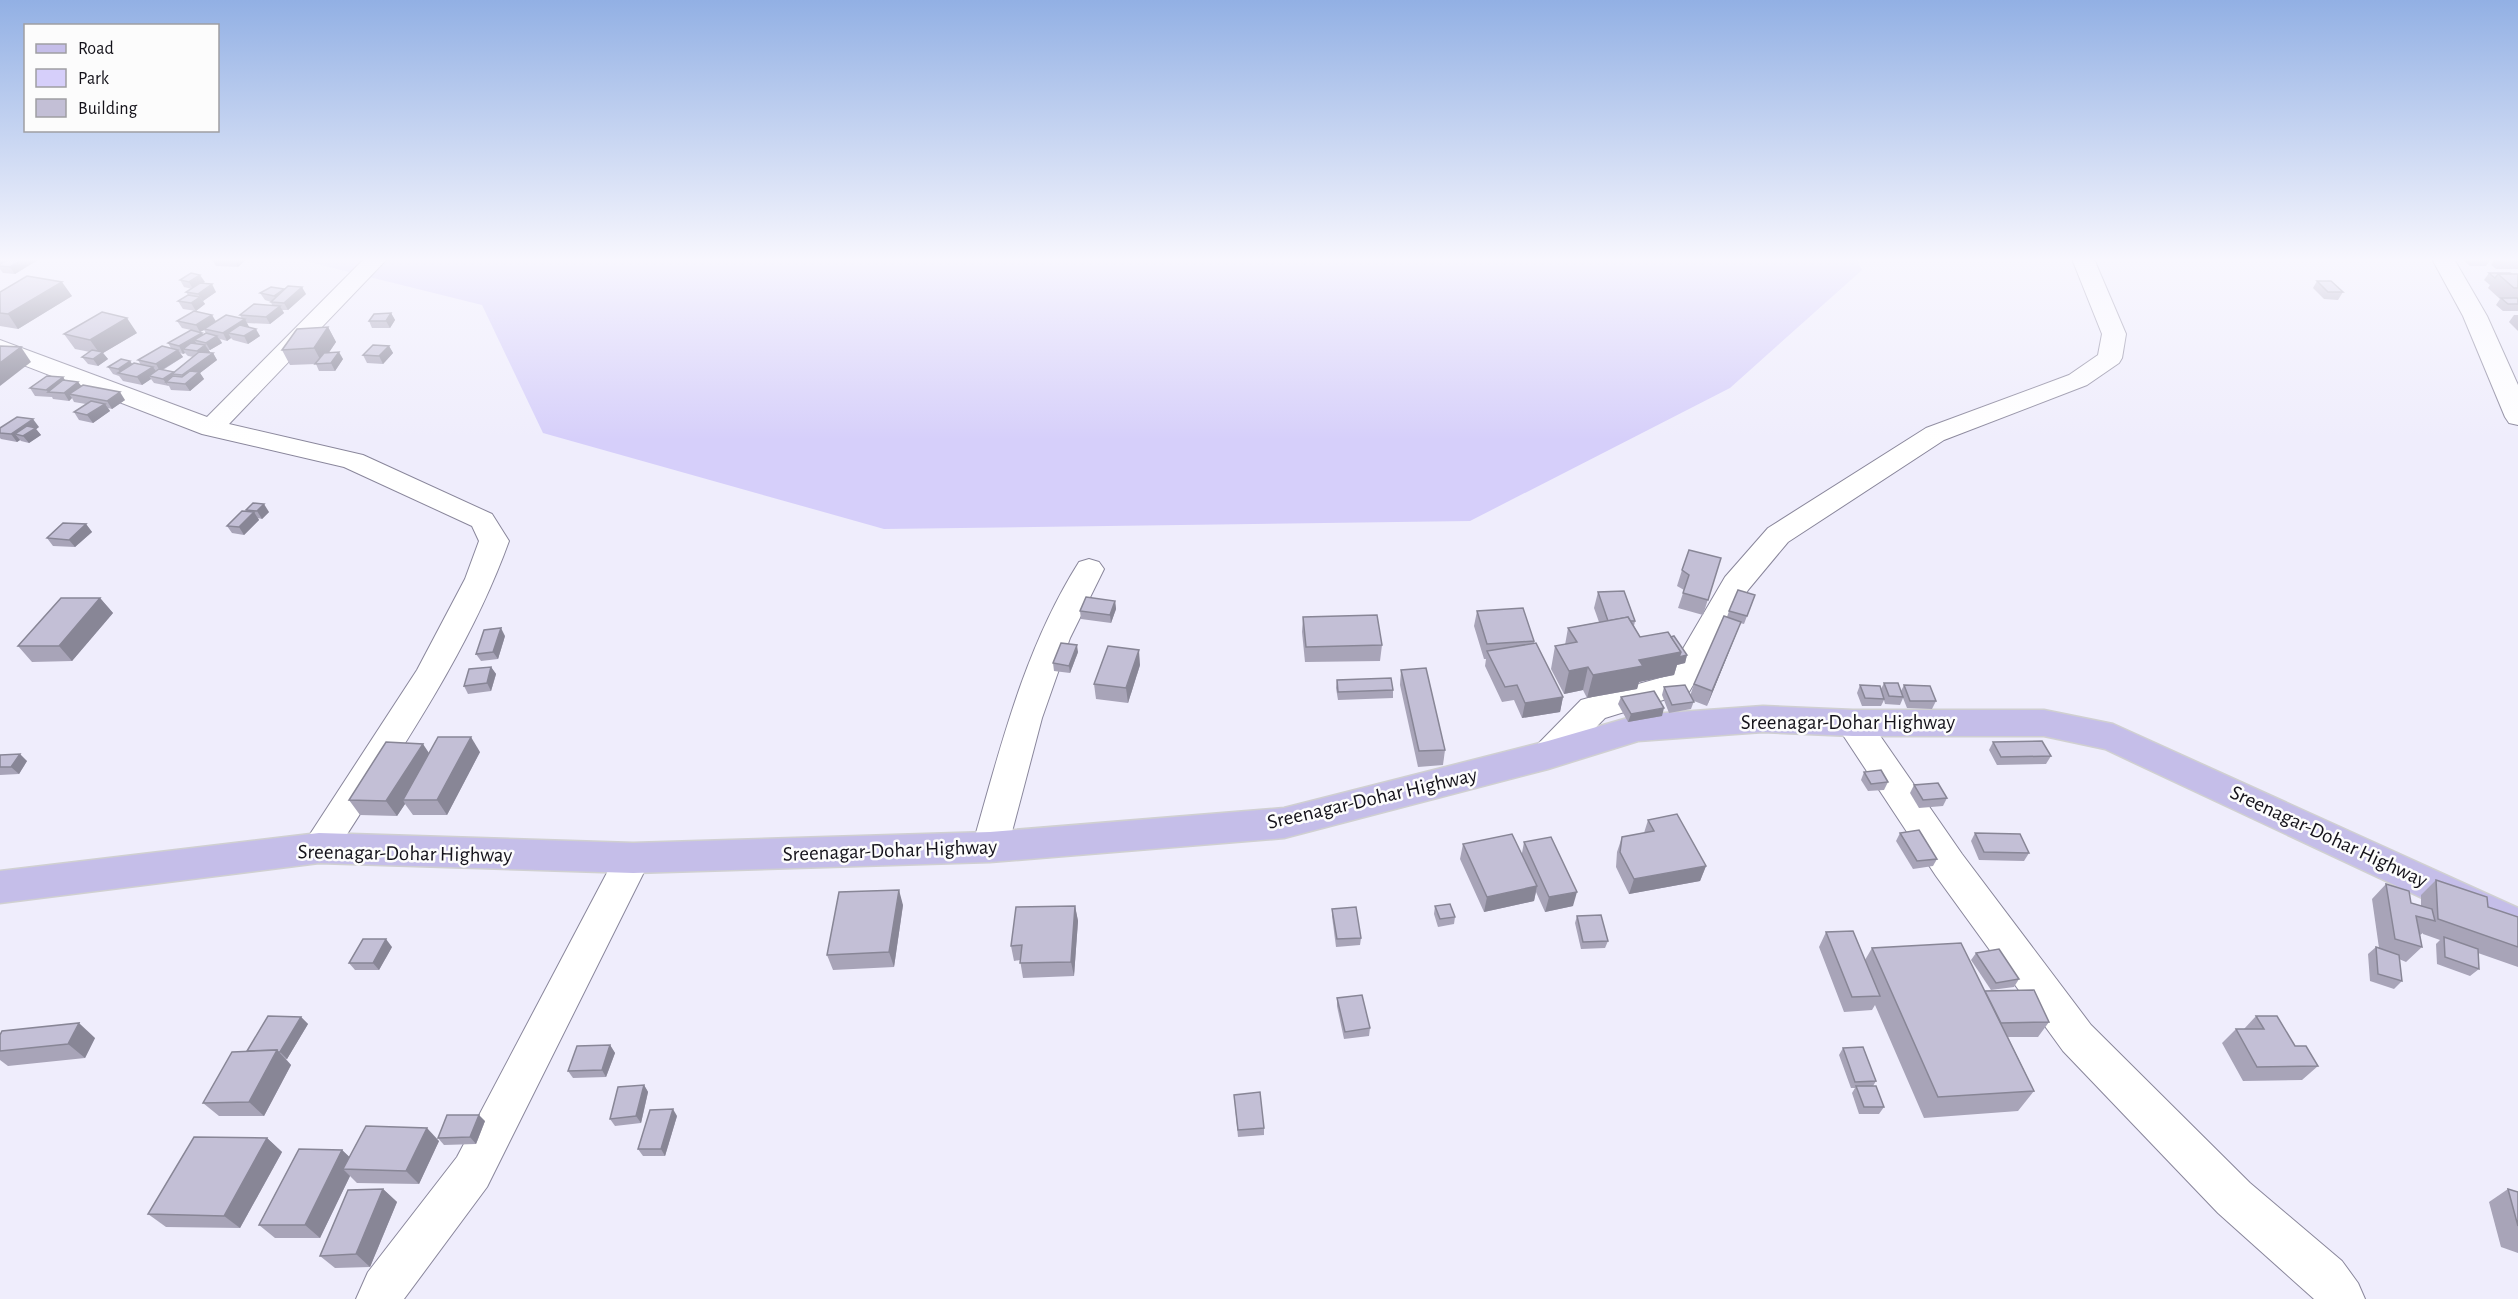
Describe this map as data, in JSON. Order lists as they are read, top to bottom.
{
  "streets": {
    "main road": ["Sreenagar-Dohar Highway"]
  },
  "legend": ["Road", "Park", "Building"]
}
